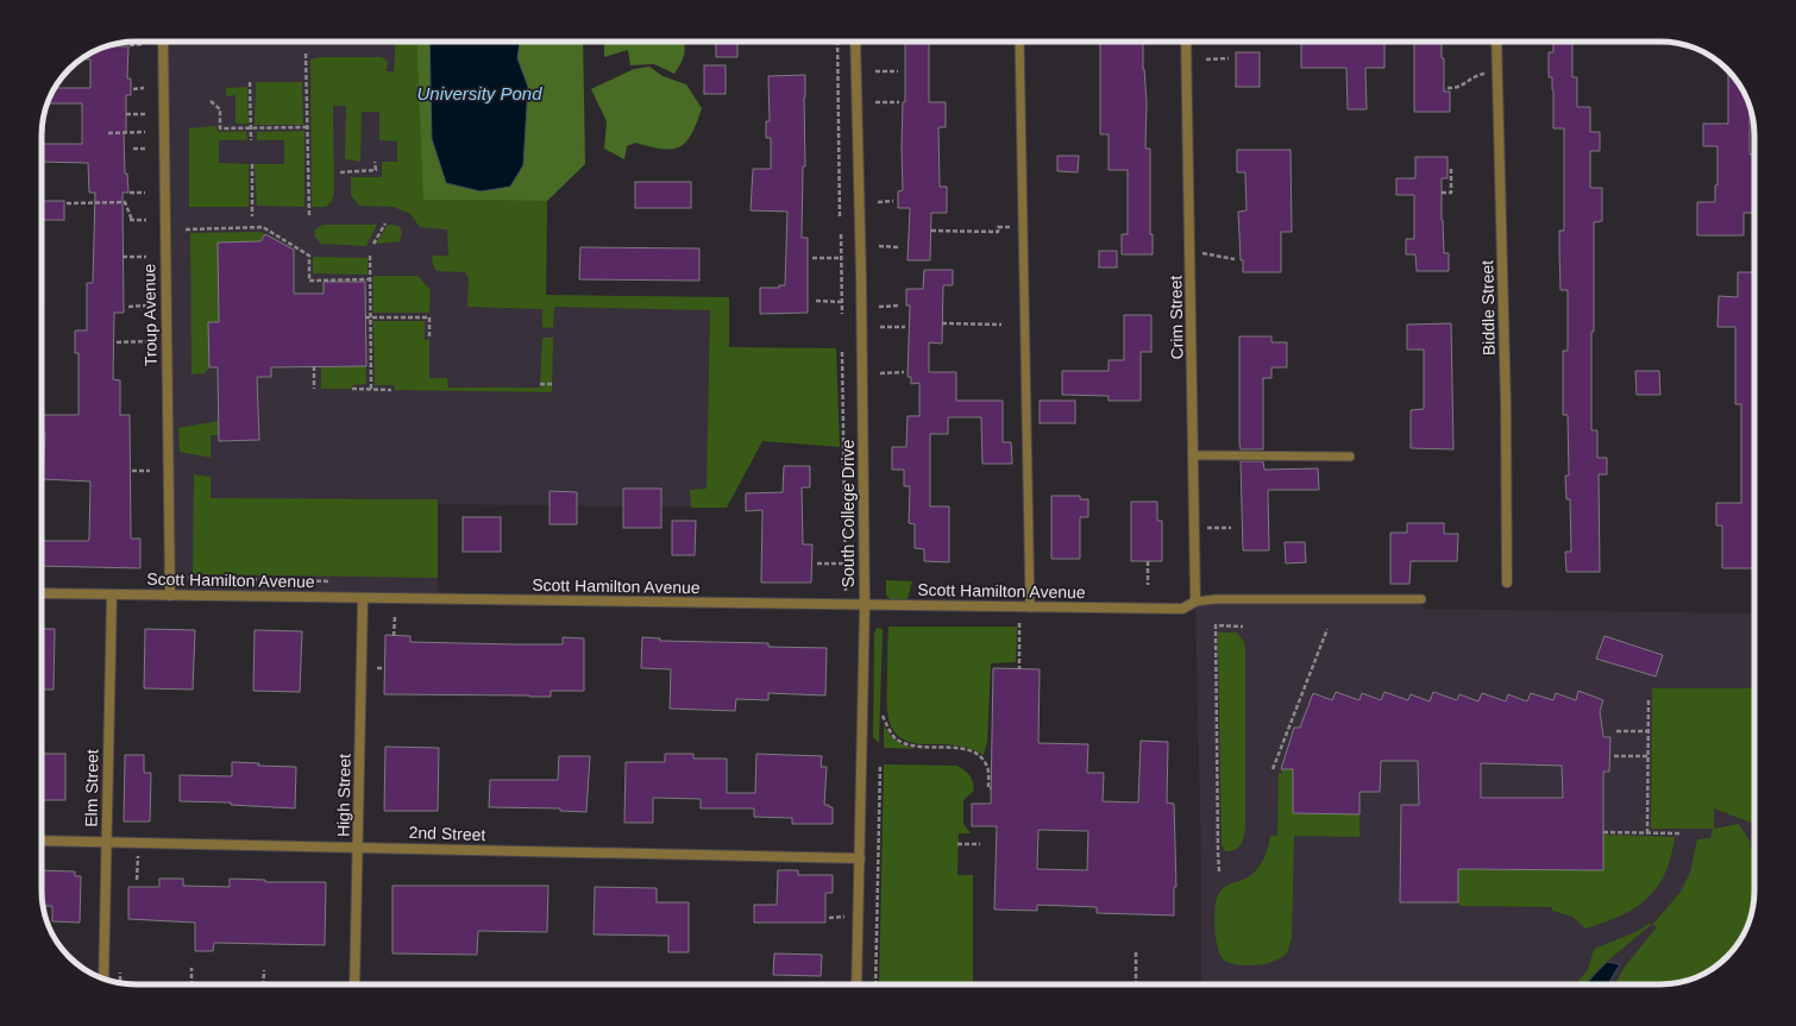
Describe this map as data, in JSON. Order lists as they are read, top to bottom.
{
  "streets": {
    "street": [
      "Biddle Street",
      "Troup Avenue",
      "Crim Street",
      "South College Drive",
      "Scott Hamilton Avenue",
      "Elm Street",
      "High Street",
      "2nd Street"
    ]
  },
  "crossings": [
    ["Troup Avenue", "Scott Hamilton Avenue"],
    ["Crim Street", "Scott Hamilton Avenue"],
    ["South College Drive", "Scott Hamilton Avenue"],
    ["South College Drive", "2nd Street"],
    ["Scott Hamilton Avenue", "Elm Street"],
    ["Scott Hamilton Avenue", "High Street"],
    ["Elm Street", "2nd Street"],
    ["High Street", "2nd Street"]
  ],
  "water": ["University Pond"]
}
